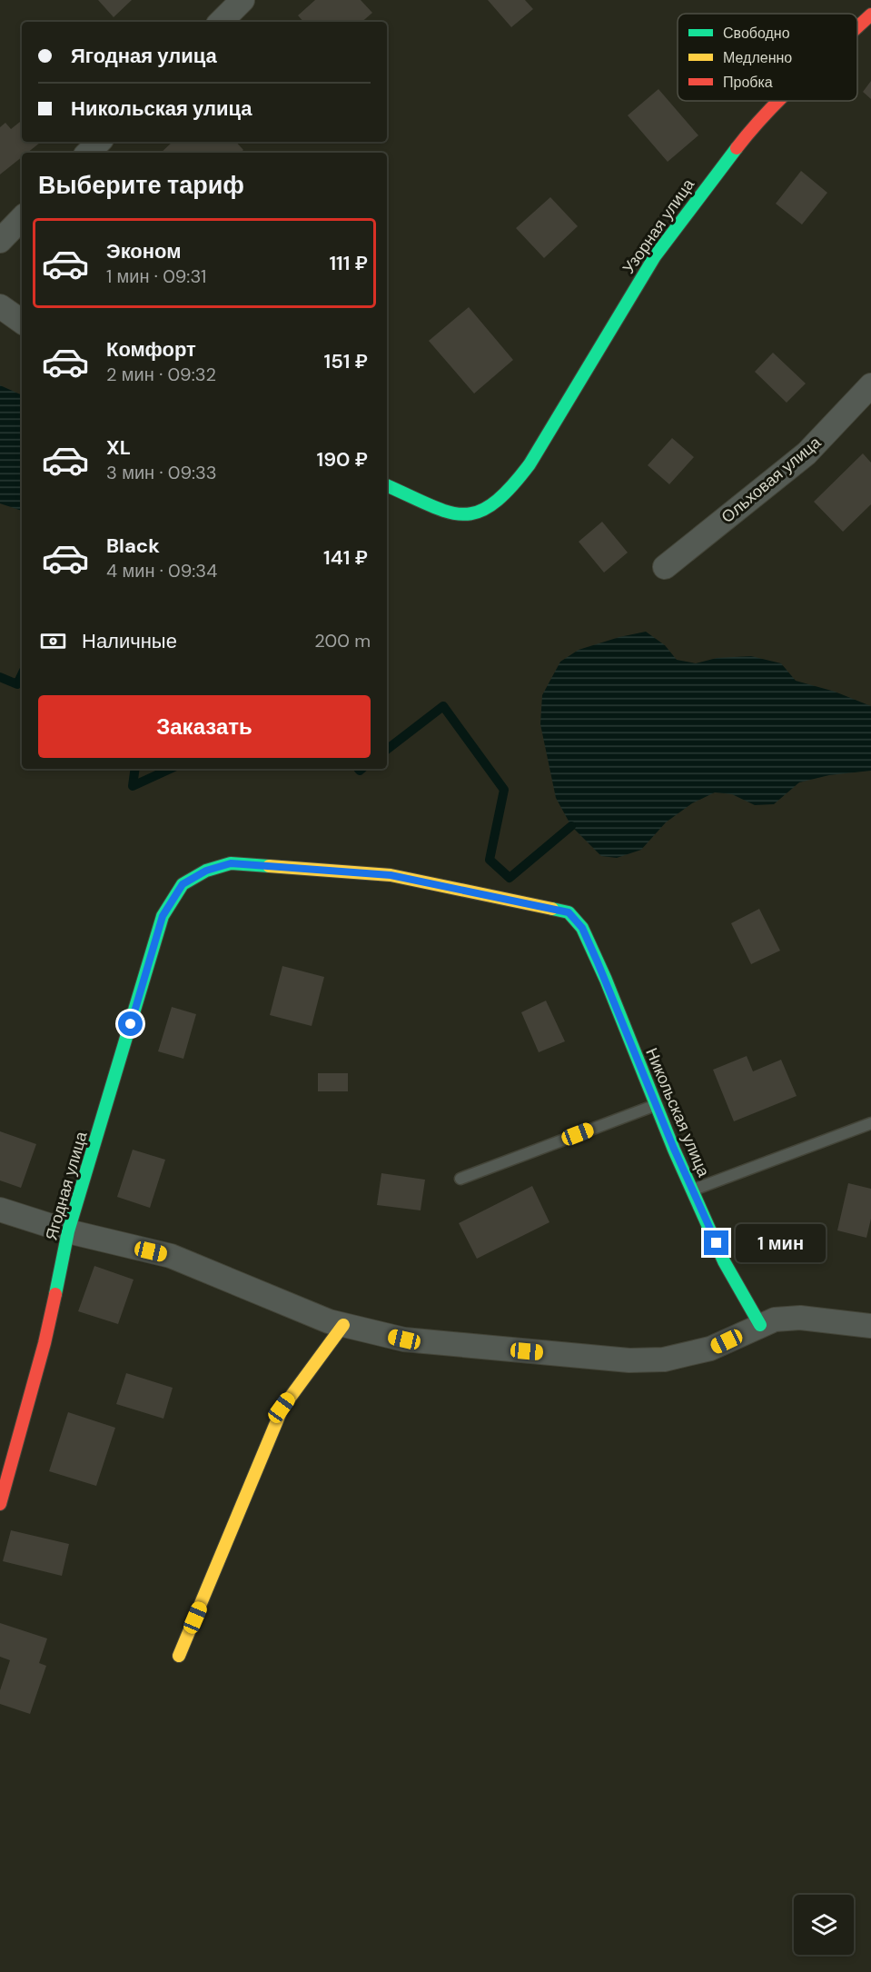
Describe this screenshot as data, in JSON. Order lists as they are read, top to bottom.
{
  "streets": {
    "street": [
      "Узорная улица",
      "Ольховая улица",
      "Никольская улица",
      "Ягодная улица"
    ]
  },
  "crossings": [
    ["Никольская улица", "Ягодная улица"]
  ],
  "legend": ["Свободно", "Медленно", "Пробка"],
  "page": {
    "banner": ["Ягодная улица", "Никольская улица"],
    "heading": "Выберите тариф",
    "list": [
      {
        "name": "Эконом",
        "note": "1 мин · 09:31",
        "value": "111 ₽"
      },
      {
        "name": "Комфорт",
        "note": "2 мин · 09:32",
        "value": "151 ₽"
      },
      {
        "name": "XL",
        "note": "3 мин · 09:33",
        "value": "190 ₽"
      },
      {
        "name": "Black",
        "note": "4 мин · 09:34",
        "value": "141 ₽"
      }
    ],
    "pay": ["Наличные", "200 m"],
    "buttons": "Заказать",
    "bubble": "1 мин"
  }
}
